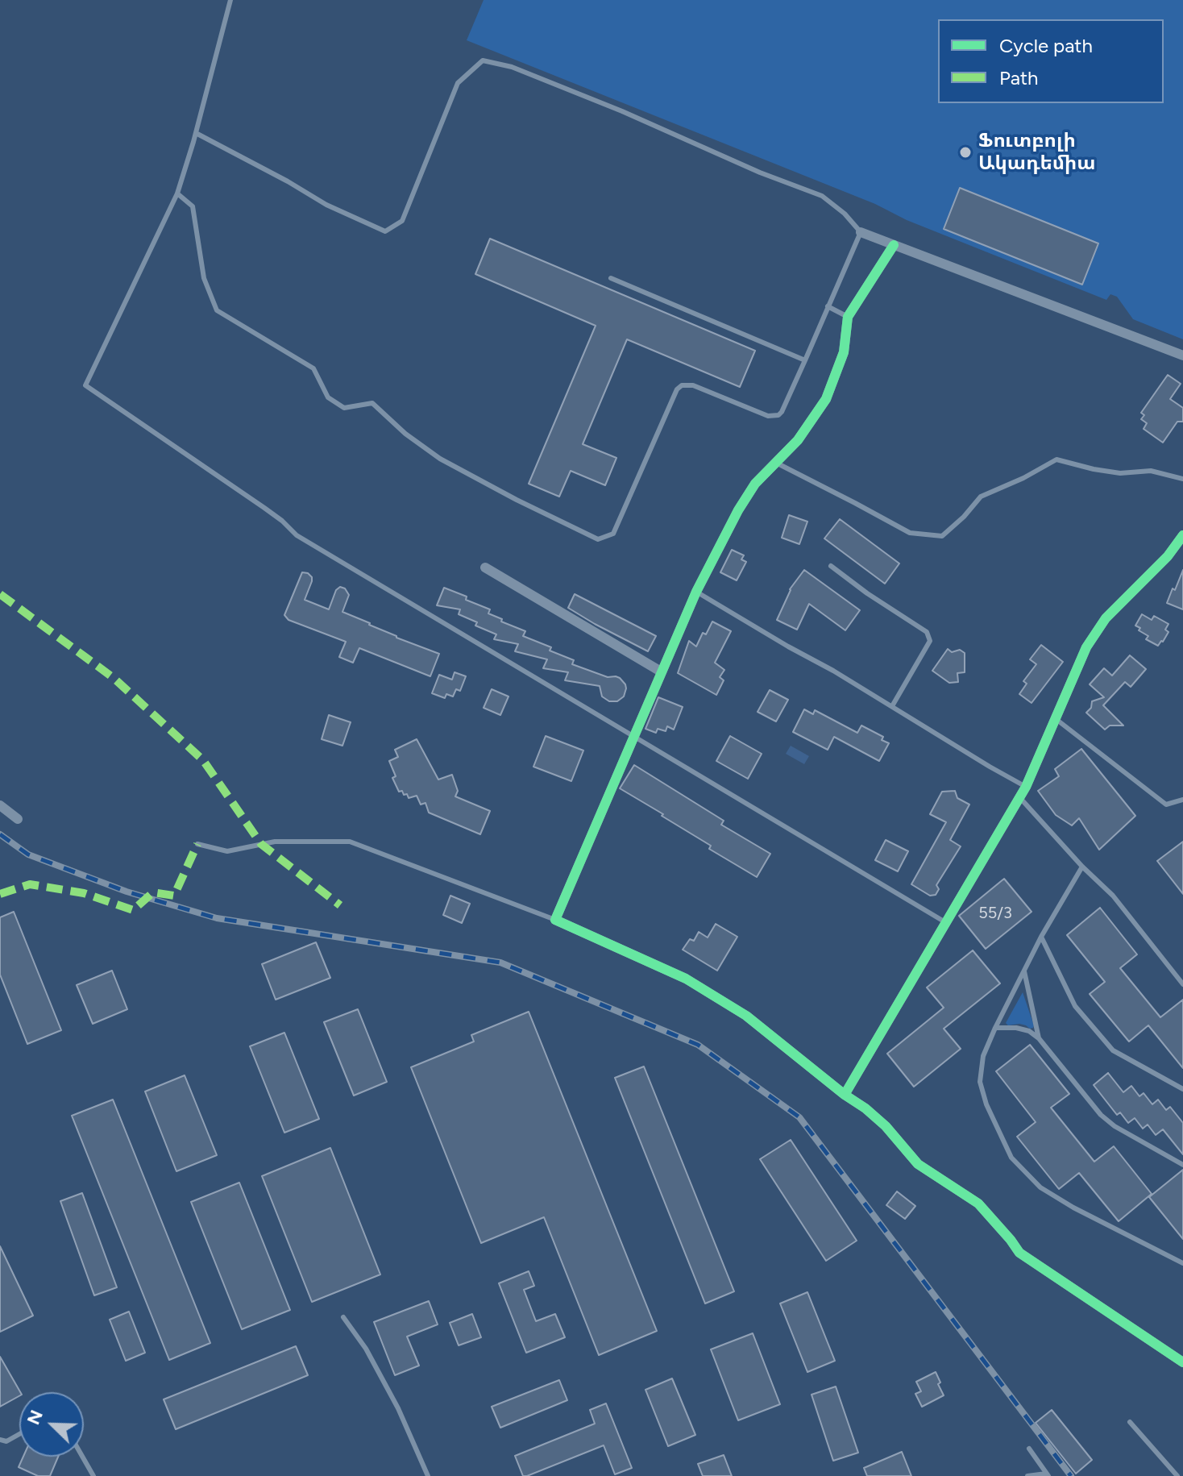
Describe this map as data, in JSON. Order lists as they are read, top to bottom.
{
  "places": ["Ֆուտբոլի Ակադեմիա"],
  "house_numbers": ["55/3"],
  "legend": ["Cycle path", "Path"],
  "north": "top left"
}
